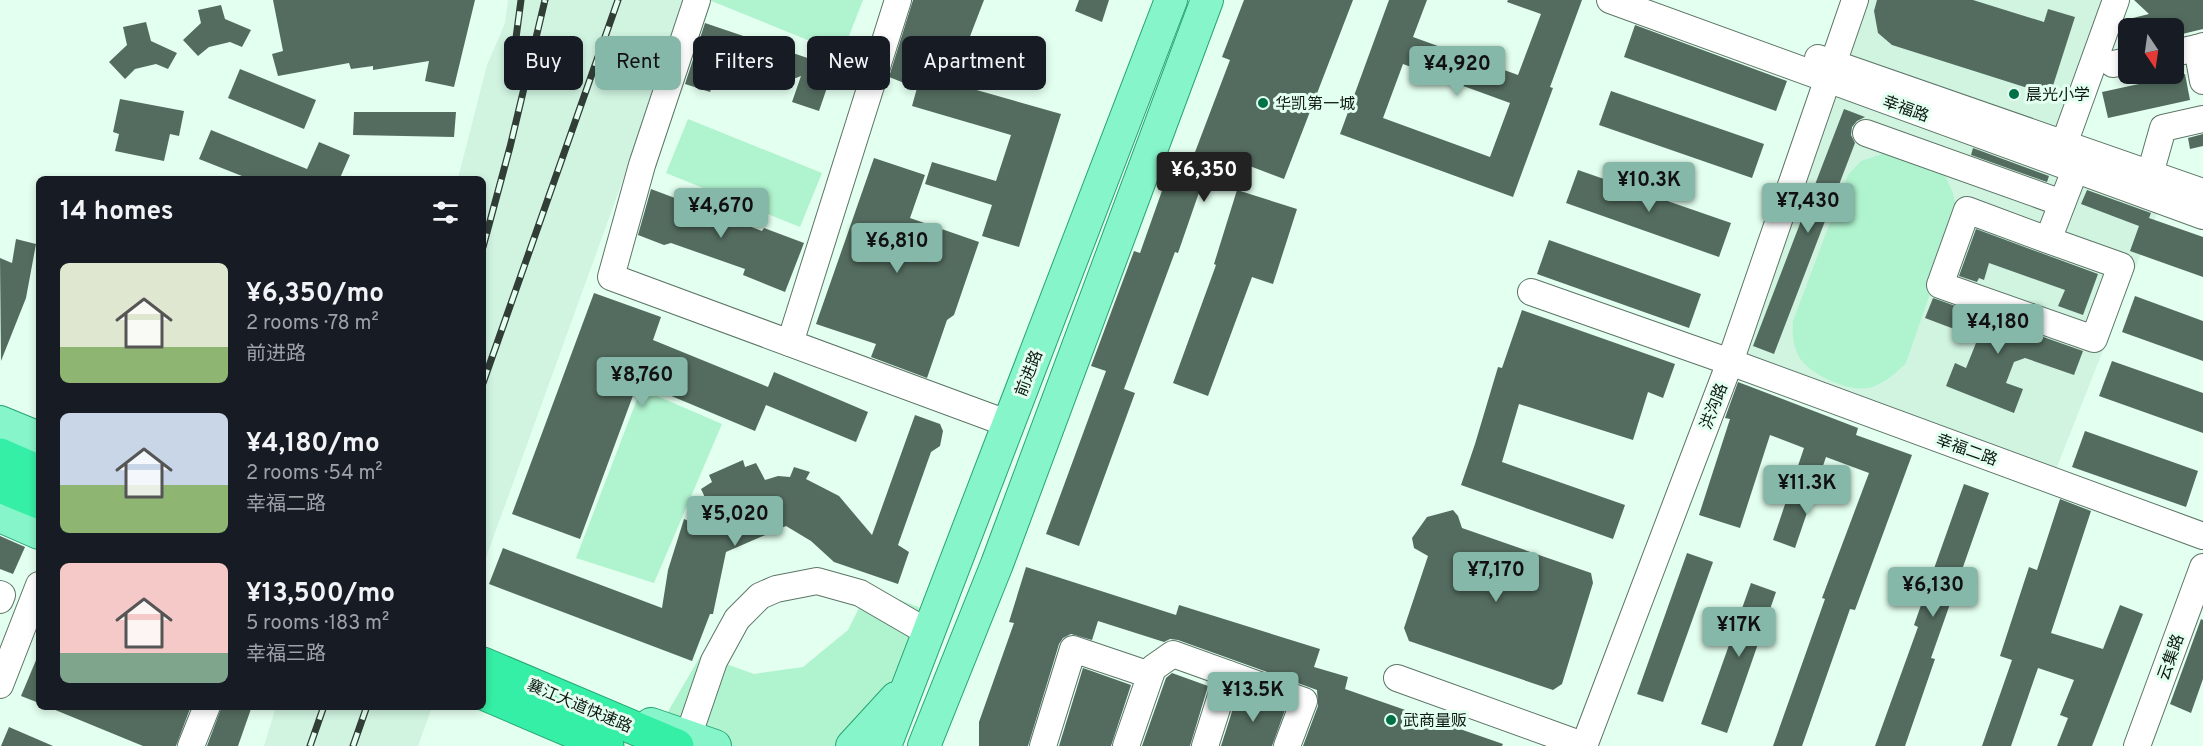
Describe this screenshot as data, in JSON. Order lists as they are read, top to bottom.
{
  "streets": {
    "highway": ["襄江大道快速路"],
    "main road": ["前进路"],
    "street": [
      "幸福路",
      "洪沟路",
      "幸福二路",
      "云集路"
    ]
  },
  "crossings": [
    ["幸福路", "洪沟路"],
    ["洪沟路", "幸福二路"]
  ],
  "places": ["晨光小学", "华凯第一城", "武商量贩"],
  "north": "bottom",
  "page": {
    "chip": [
      "Buy",
      "Rent",
      "Filters",
      "New",
      "Apartment"
    ],
    "price": [
      "¥4,920",
      "¥6,350",
      "¥10.3K",
      "¥7,430",
      "¥4,670",
      "¥6,810",
      "¥4,180",
      "¥8,760",
      "¥11.3K",
      "¥5,020",
      "¥7,170",
      "¥6,130",
      "¥17K",
      "¥13.5K"
    ],
    "heading": "14 homes",
    "list": [
      {
        "name": "¥6,350/mo",
        "note": "2 rooms · 78 m² · 前进路"
      },
      {
        "name": "¥4,180/mo",
        "note": "2 rooms · 54 m² · 幸福二路"
      },
      {
        "name": "¥13,500/mo",
        "note": "5 rooms · 183 m² · 幸福三路"
      }
    ]
  }
}
